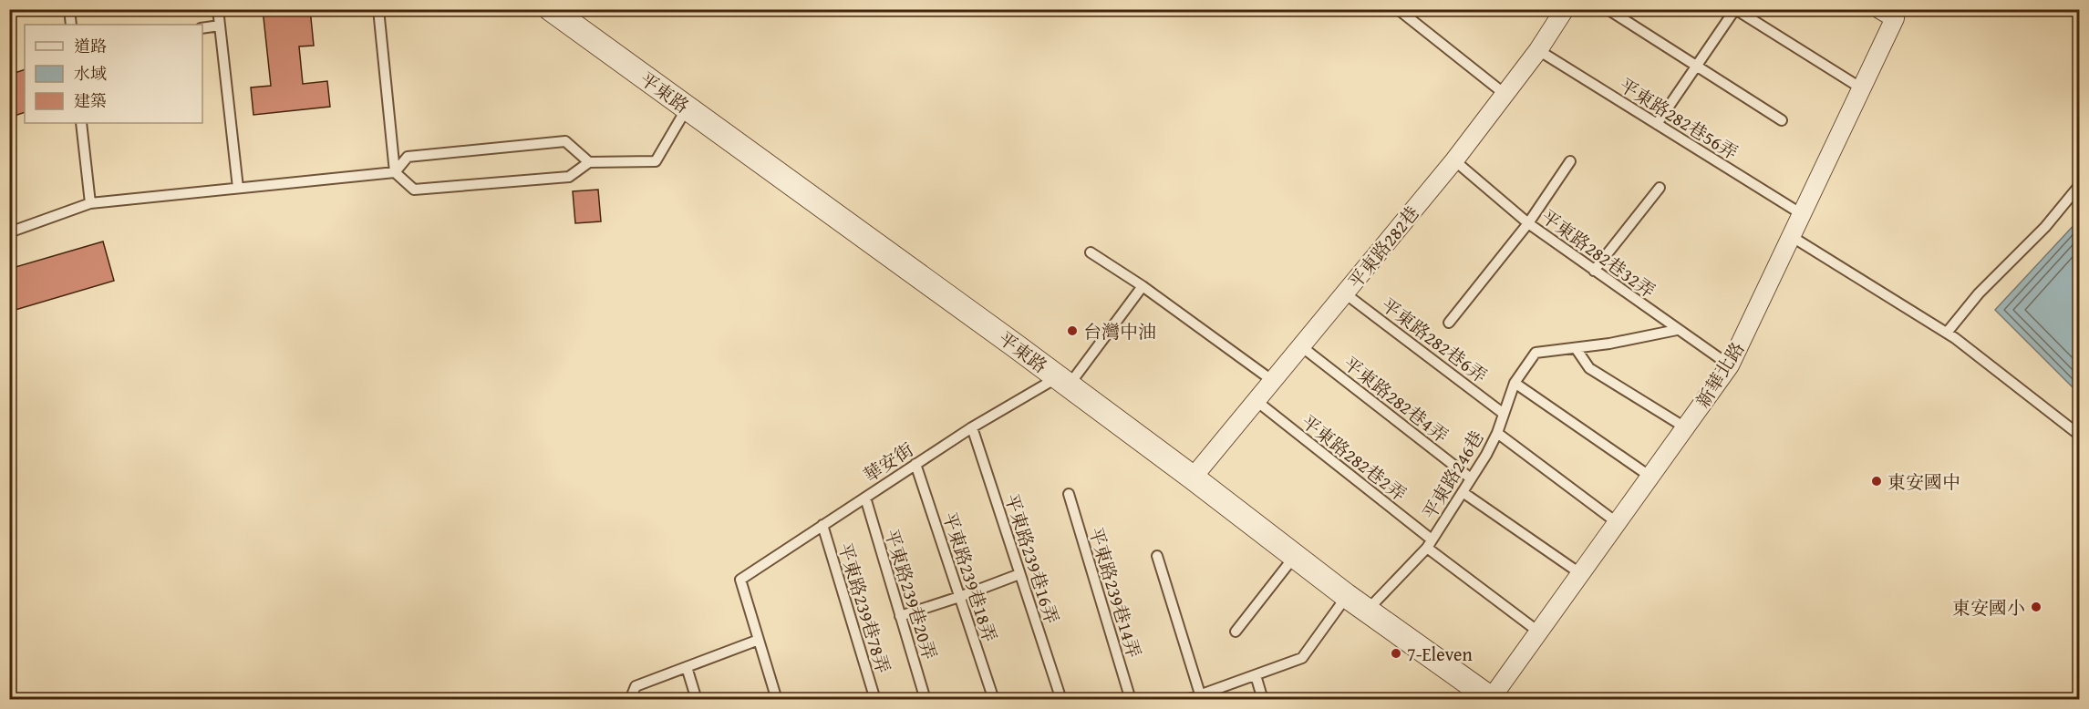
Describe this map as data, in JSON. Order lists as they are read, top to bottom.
{
  "streets": {
    "street": ["平東路", "平東路282巷", "新華北路"],
    "lane": [
      "平東路282巷56弄",
      "平東路282巷32弄",
      "平東路282巷6弄",
      "平東路282巷4弄",
      "平東路282巷2弄",
      "華安街",
      "平東路246巷",
      "平東路239巷16弄",
      "平東路239巷18弄",
      "平東路239巷14弄",
      "平東路239巷20弄",
      "平東路239巷78弄"
    ]
  },
  "crossings": [
    ["平東路", "平東路282巷"],
    ["平東路", "新華北路"],
    ["平東路", "華安街"],
    ["平東路", "平東路246巷"],
    ["平東路282巷56弄", "平東路282巷"],
    ["平東路282巷56弄", "新華北路"],
    ["平東路282巷", "平東路282巷32弄"],
    ["平東路282巷", "平東路282巷6弄"],
    ["平東路282巷", "平東路282巷4弄"],
    ["平東路282巷", "平東路282巷2弄"],
    ["平東路282巷32弄", "新華北路"],
    ["平東路282巷32弄", "平東路246巷"],
    ["平東路282巷6弄", "平東路246巷"],
    ["新華北路", "平東路282巷2弄"],
    ["平東路282巷4弄", "平東路246巷"],
    ["平東路282巷2弄", "平東路246巷"],
    ["華安街", "平東路239巷16弄"],
    ["華安街", "平東路239巷18弄"],
    ["華安街", "平東路239巷20弄"],
    ["華安街", "平東路239巷78弄"]
  ],
  "places": [
    "台灣中油",
    "東安國中",
    "東安國小",
    "7-Eleven"
  ],
  "legend": ["道路", "水域", "建築"]
}
